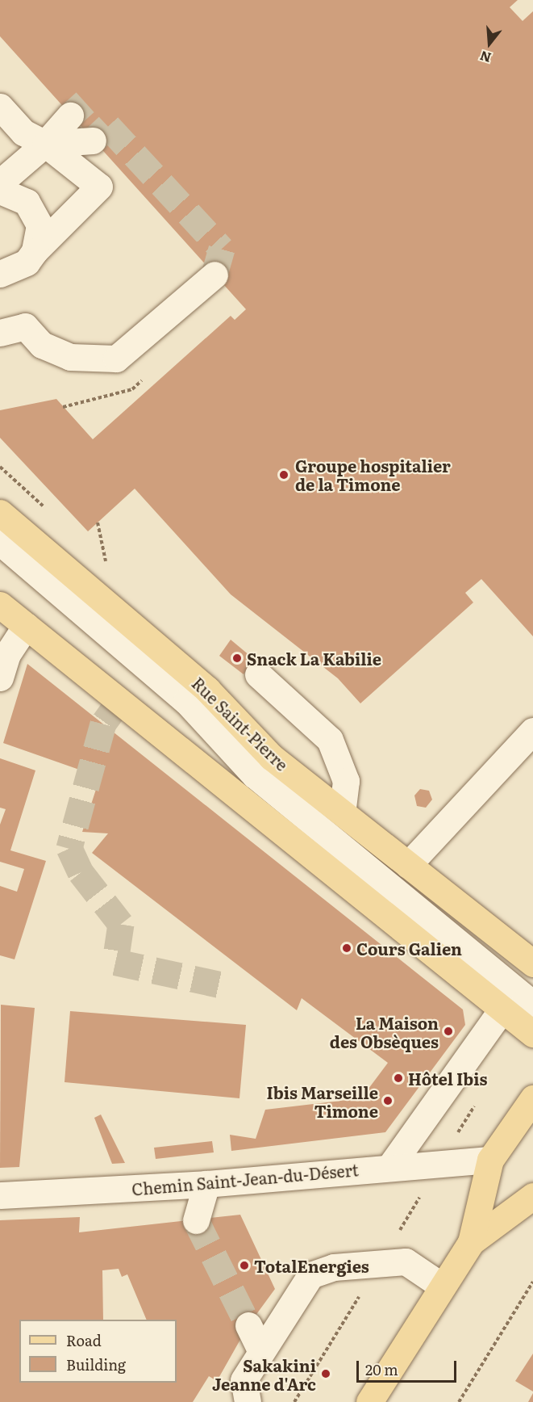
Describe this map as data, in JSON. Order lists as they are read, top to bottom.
{
  "streets": {
    "main road": ["Rue Saint-Pierre"],
    "street": ["Chemin Saint-Jean-du-Désert"]
  },
  "places": [
    "Groupe hospitalier de la Timone",
    "Snack La Kabilie",
    "Cours Galien",
    "La Maison des Obsèques",
    "Hôtel Ibis",
    "Ibis Marseille Timone",
    "TotalEnergies",
    "Sakakini Jeanne d'Arc"
  ],
  "legend": ["Road", "Building"],
  "scale_bar": "20 m",
  "north": "bottom"
}
